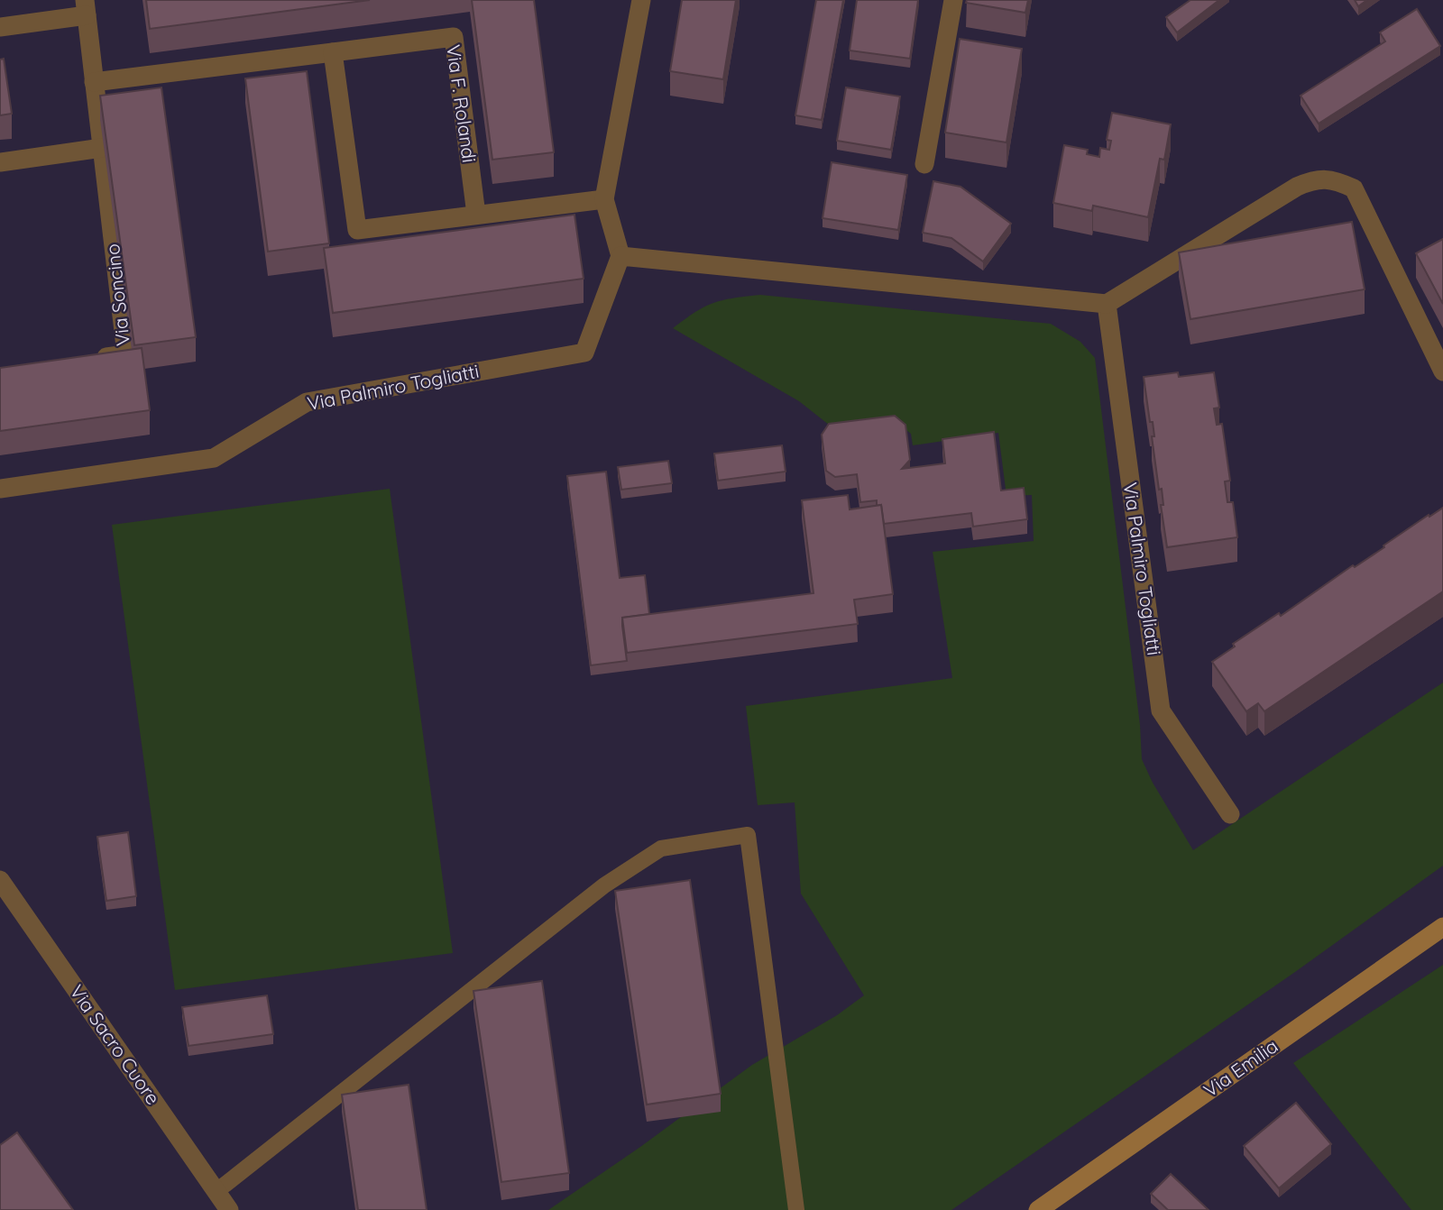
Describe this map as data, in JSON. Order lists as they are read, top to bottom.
{
  "streets": {
    "street": [
      "Via F. Rolandi",
      "Via Soncino",
      "Via Palmiro Togliatti",
      "Via Sacro Cuore",
      "Via Emilia"
    ]
  },
  "crossings": [
    ["Via F. Rolandi", "Via Soncino"]
  ]
}
